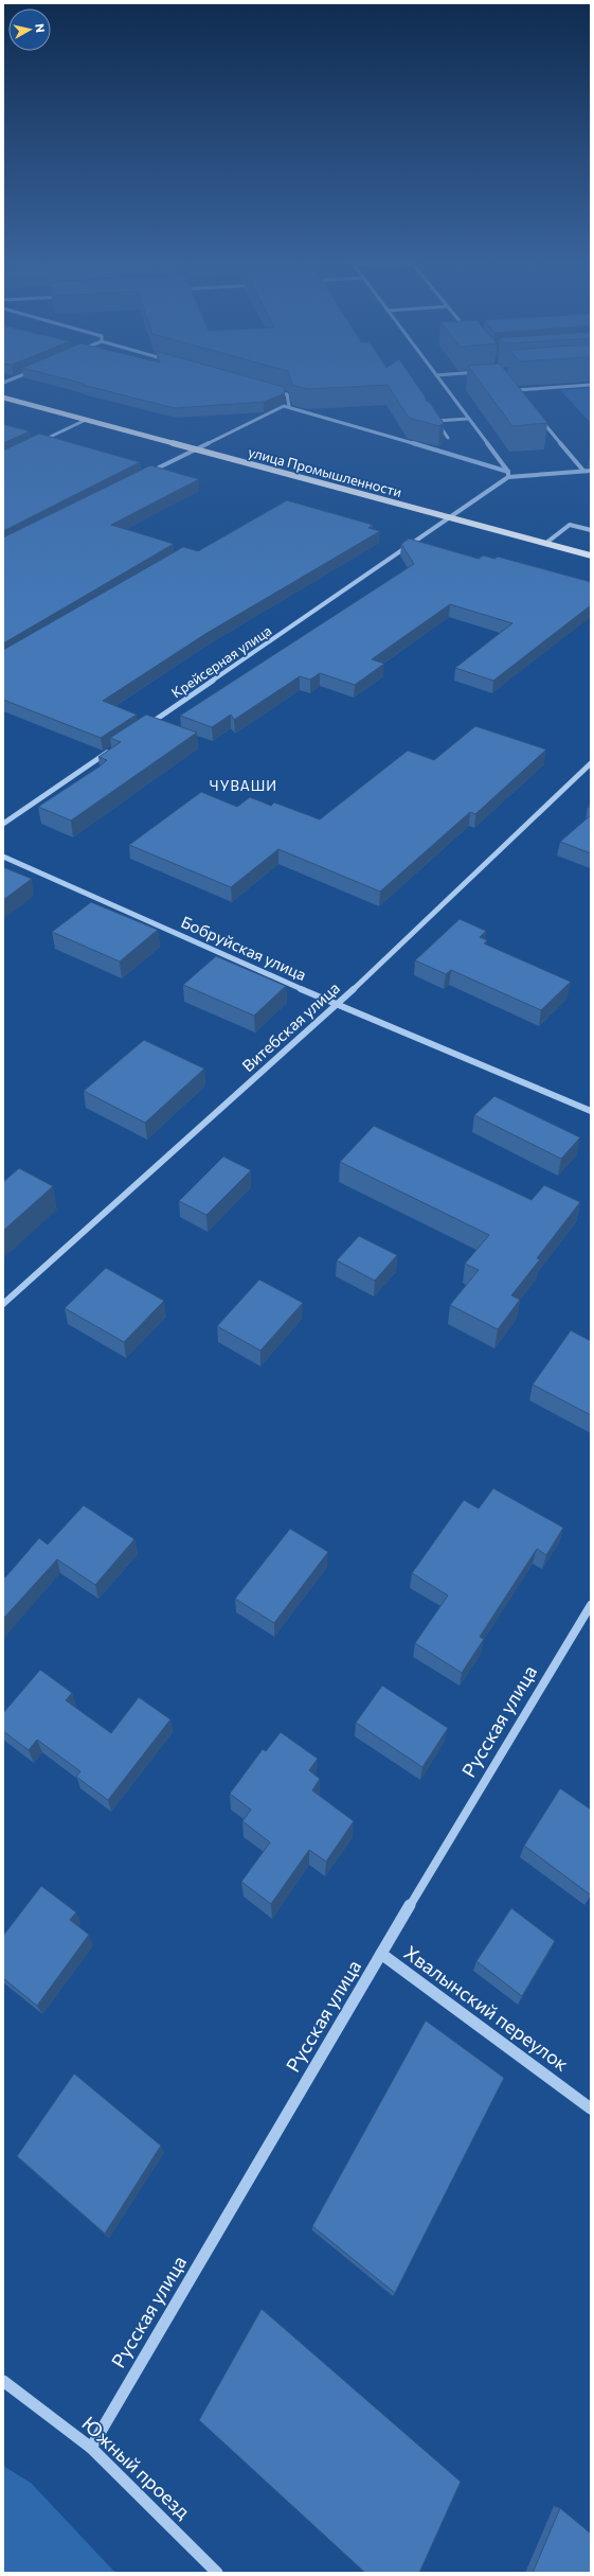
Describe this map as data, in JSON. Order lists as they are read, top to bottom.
{
  "streets": {
    "main road": ["улица Промышленности"],
    "street": [
      "Крейсерная улица",
      "Бобруйская улица",
      "Витебская улица",
      "Русская улица",
      "Хвалынский переулок",
      "Южный проезд"
    ]
  },
  "crossings": [
    ["улица Промышленности", "Крейсерная улица"],
    ["Бобруйская улица", "Витебская улица"],
    ["Русская улица", "Хвалынский переулок"],
    ["Русская улица", "Южный проезд"]
  ],
  "districts": ["ЧУВАШИ"],
  "north": "right"
}
